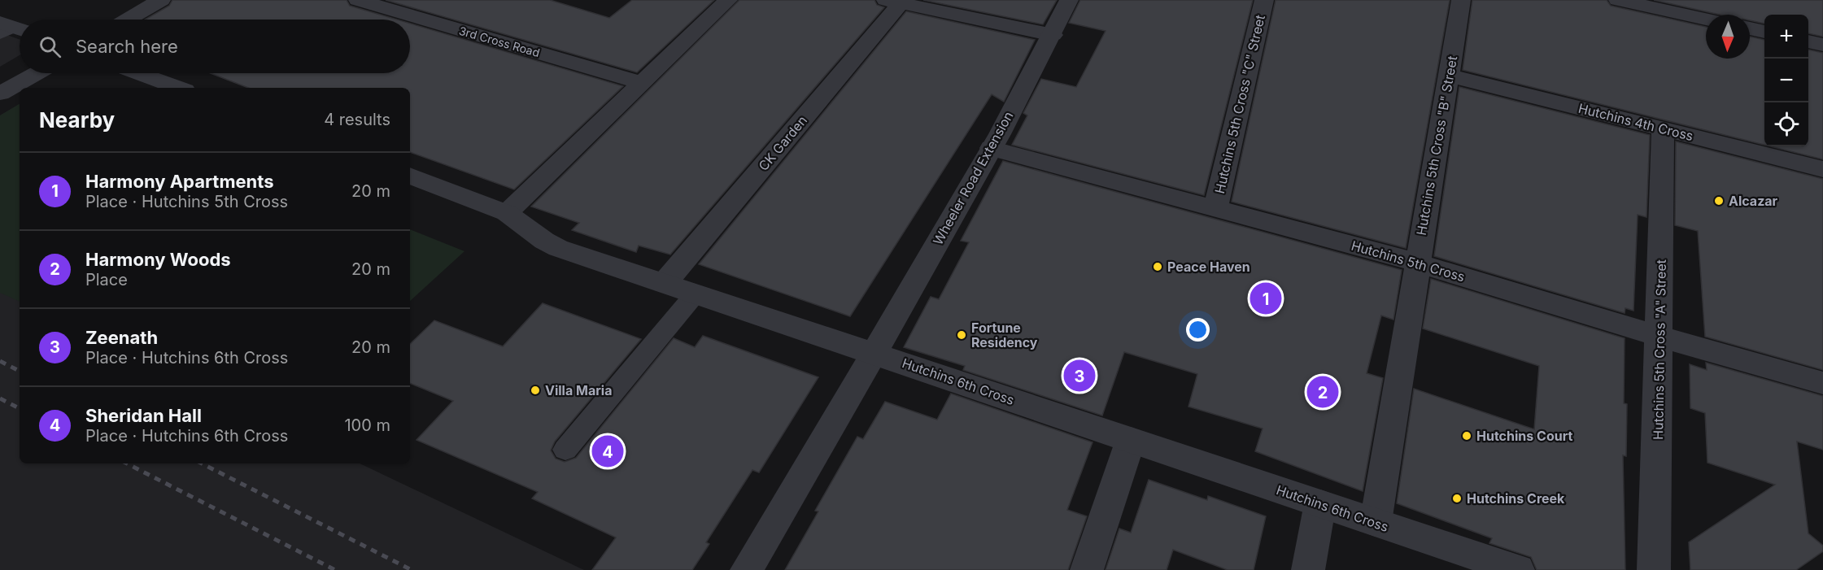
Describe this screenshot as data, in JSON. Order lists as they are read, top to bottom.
{
  "streets": {
    "street": [
      "3rd Cross Road",
      "Hutchins 5th Cross \"C\" Street",
      "Hutchins 4th Cross",
      "CK Garden",
      "Hutchins 5th Cross \"B\" Street",
      "Wheeler Road Extension",
      "Hutchins 5th Cross",
      "Hutchins 5th Cross \"A\" Street",
      "Hutchins 6th Cross"
    ]
  },
  "crossings": [
    ["Hutchins 5th Cross \"C\" Street", "Hutchins 5th Cross"],
    ["Hutchins 4th Cross", "Hutchins 5th Cross \"B\" Street"],
    ["Hutchins 4th Cross", "Hutchins 5th Cross \"A\" Street"],
    ["CK Garden", "Hutchins 6th Cross"],
    ["Hutchins 5th Cross \"B\" Street", "Hutchins 5th Cross"],
    ["Hutchins 5th Cross \"B\" Street", "Hutchins 6th Cross"],
    ["Wheeler Road Extension", "Hutchins 5th Cross"],
    ["Wheeler Road Extension", "Hutchins 6th Cross"],
    ["Hutchins 5th Cross", "Hutchins 5th Cross \"A\" Street"]
  ],
  "places": [
    "Alcazar",
    "Peace Haven",
    "Fortune Residency",
    "Villa Maria",
    "Hutchins Court",
    "Hutchins Creek"
  ],
  "north": "bottom",
  "page": {
    "map_buttons": ["+", "−"],
    "search": "Search here",
    "heading": ["Nearby", "4 results"],
    "list": [
      {
        "mark": "1",
        "name": "Harmony Apartments",
        "note": "Place · Hutchins 5th Cross",
        "value": "20 m"
      },
      {
        "mark": "2",
        "name": "Harmony Woods",
        "note": "Place",
        "value": "20 m"
      },
      {
        "mark": "3",
        "name": "Zeenath",
        "note": "Place · Hutchins 6th Cross",
        "value": "20 m"
      },
      {
        "mark": "4",
        "name": "Sheridan Hall",
        "note": "Place · Hutchins 6th Cross",
        "value": "100 m"
      }
    ],
    "pins": [
      "1",
      "3",
      "2",
      "4"
    ]
  }
}
